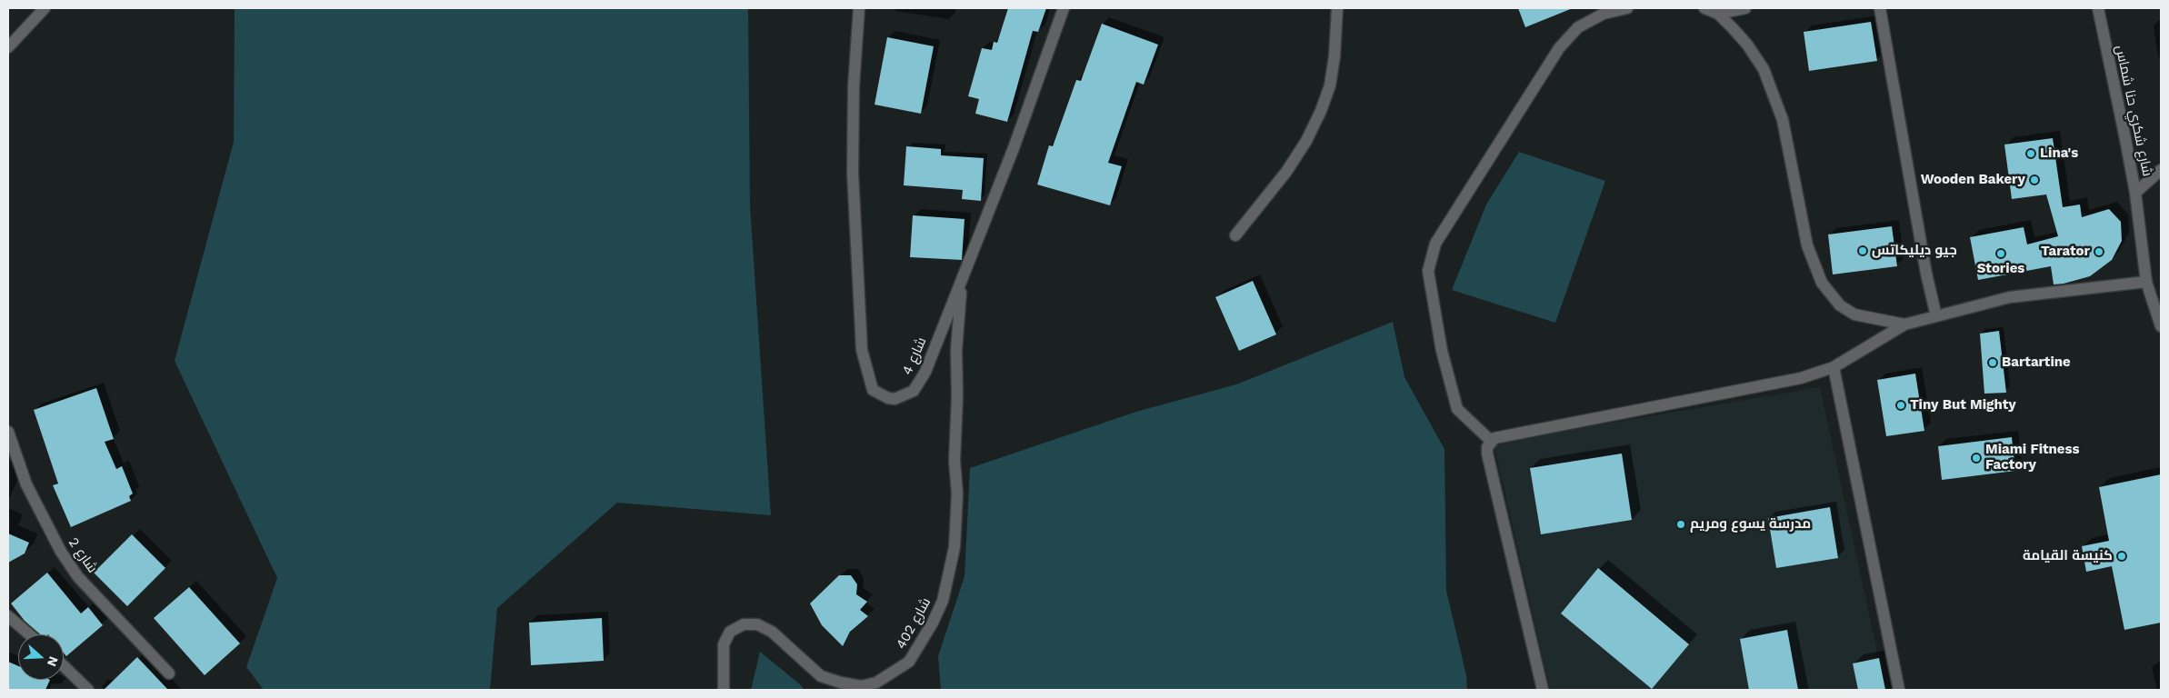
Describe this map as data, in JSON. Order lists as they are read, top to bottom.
{
  "streets": {
    "street": [
      "شارع شكري حنا شماس",
      "شارع 4",
      "شارع 2",
      "شارع 402"
    ]
  },
  "crossings": [
    ["شارع 4", "شارع 402"]
  ],
  "places": [
    "Lina's",
    "Wooden Bakery",
    "جيو ديليكاتس",
    "Tarator",
    "Stories",
    "Bartartine",
    "Tiny But Mighty",
    "Miami Fitness Factory",
    "مدرسة يسوع ومريم",
    "كنيسة القيامة"
  ],
  "north": "right"
}
